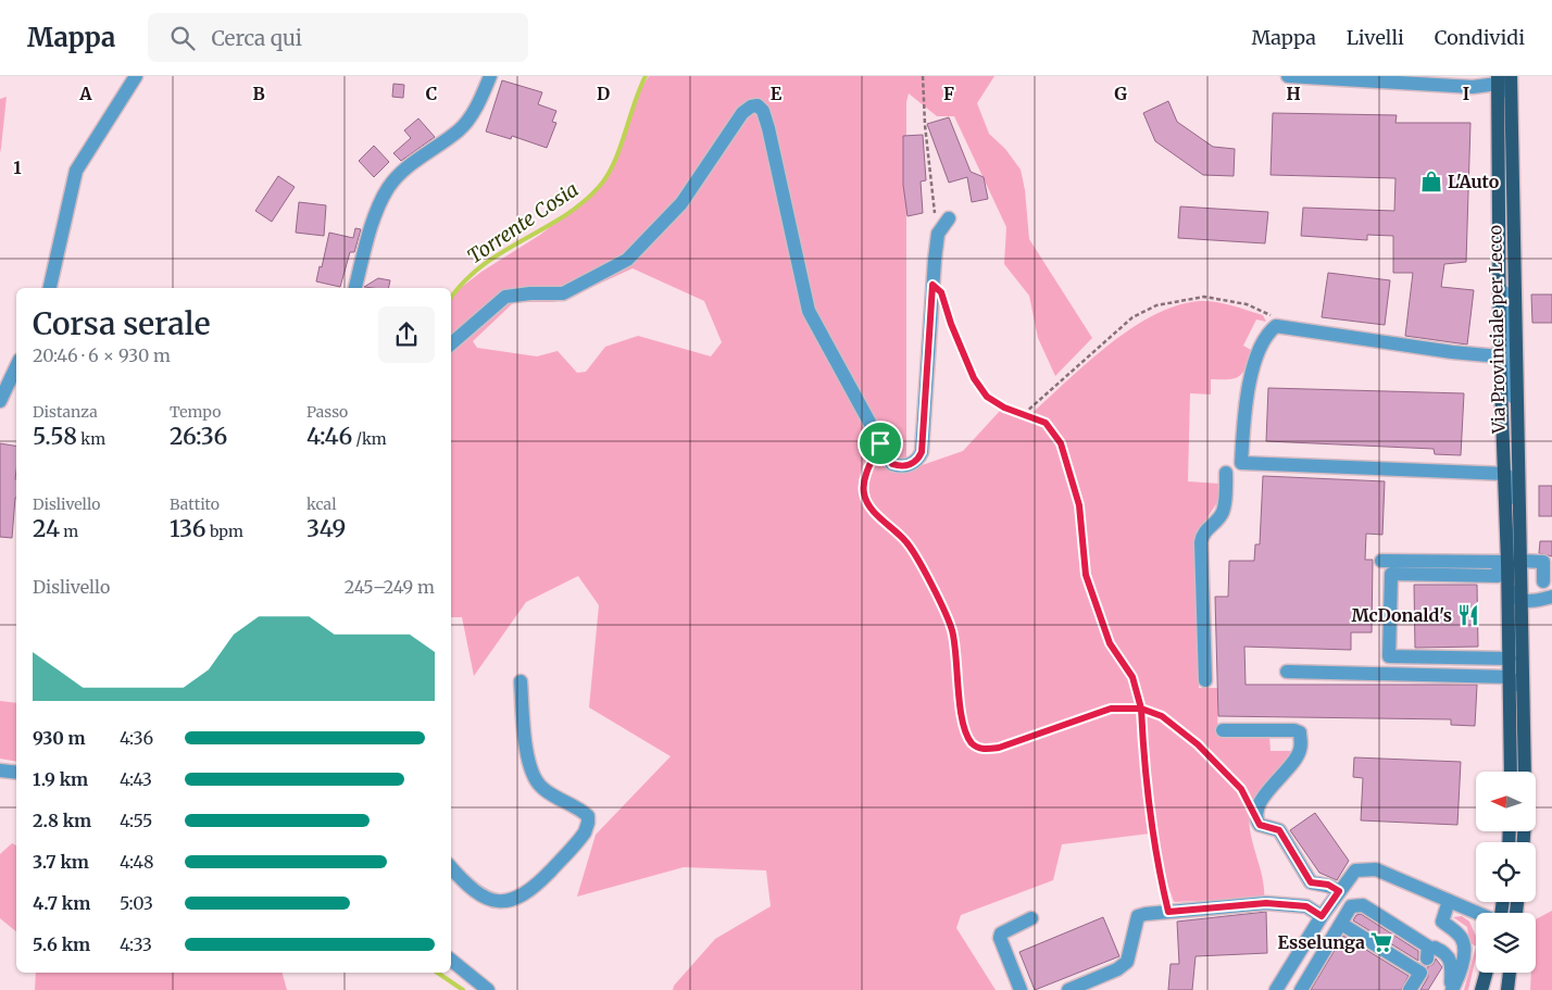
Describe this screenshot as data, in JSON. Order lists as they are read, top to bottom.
{
  "streets": {
    "main road": ["Via Provinciale per Lecco"]
  },
  "water": ["Torrente Cosia"],
  "places": {
    "shop": ["L'Auto"],
    "restaurant": ["McDonald's"],
    "supermarket": ["Esselunga"]
  },
  "north": "left",
  "page": {
    "header": "Mappa",
    "search": "Cerca qui",
    "nav": ["Mappa", "Livelli", "Condividi"],
    "heading": ["Corsa serale", "20:46 · 6 × 930 m"],
    "stats": [
      ["Distanza", "5.58 km"],
      ["Tempo", "26:36"],
      ["Passo", "4:46 /km"],
      ["Dislivello", "24 m"],
      ["Battito", "136 bpm"],
      ["kcal", "349"]
    ],
    "chart": ["Dislivello", "245–249 m"],
    "list": [
      {
        "name": "930 m",
        "note": "4:36"
      },
      {
        "name": "1.9 km",
        "note": "4:43"
      },
      {
        "name": "2.8 km",
        "note": "4:55"
      },
      {
        "name": "3.7 km",
        "note": "4:48"
      },
      {
        "name": "4.7 km",
        "note": "5:03"
      },
      {
        "name": "5.6 km",
        "note": "4:33"
      }
    ]
  },
  "grid": {
    "columns": [
      "A",
      "B",
      "C",
      "D",
      "E",
      "F",
      "G",
      "H",
      "I"
    ],
    "rows": ["1"]
  }
}
